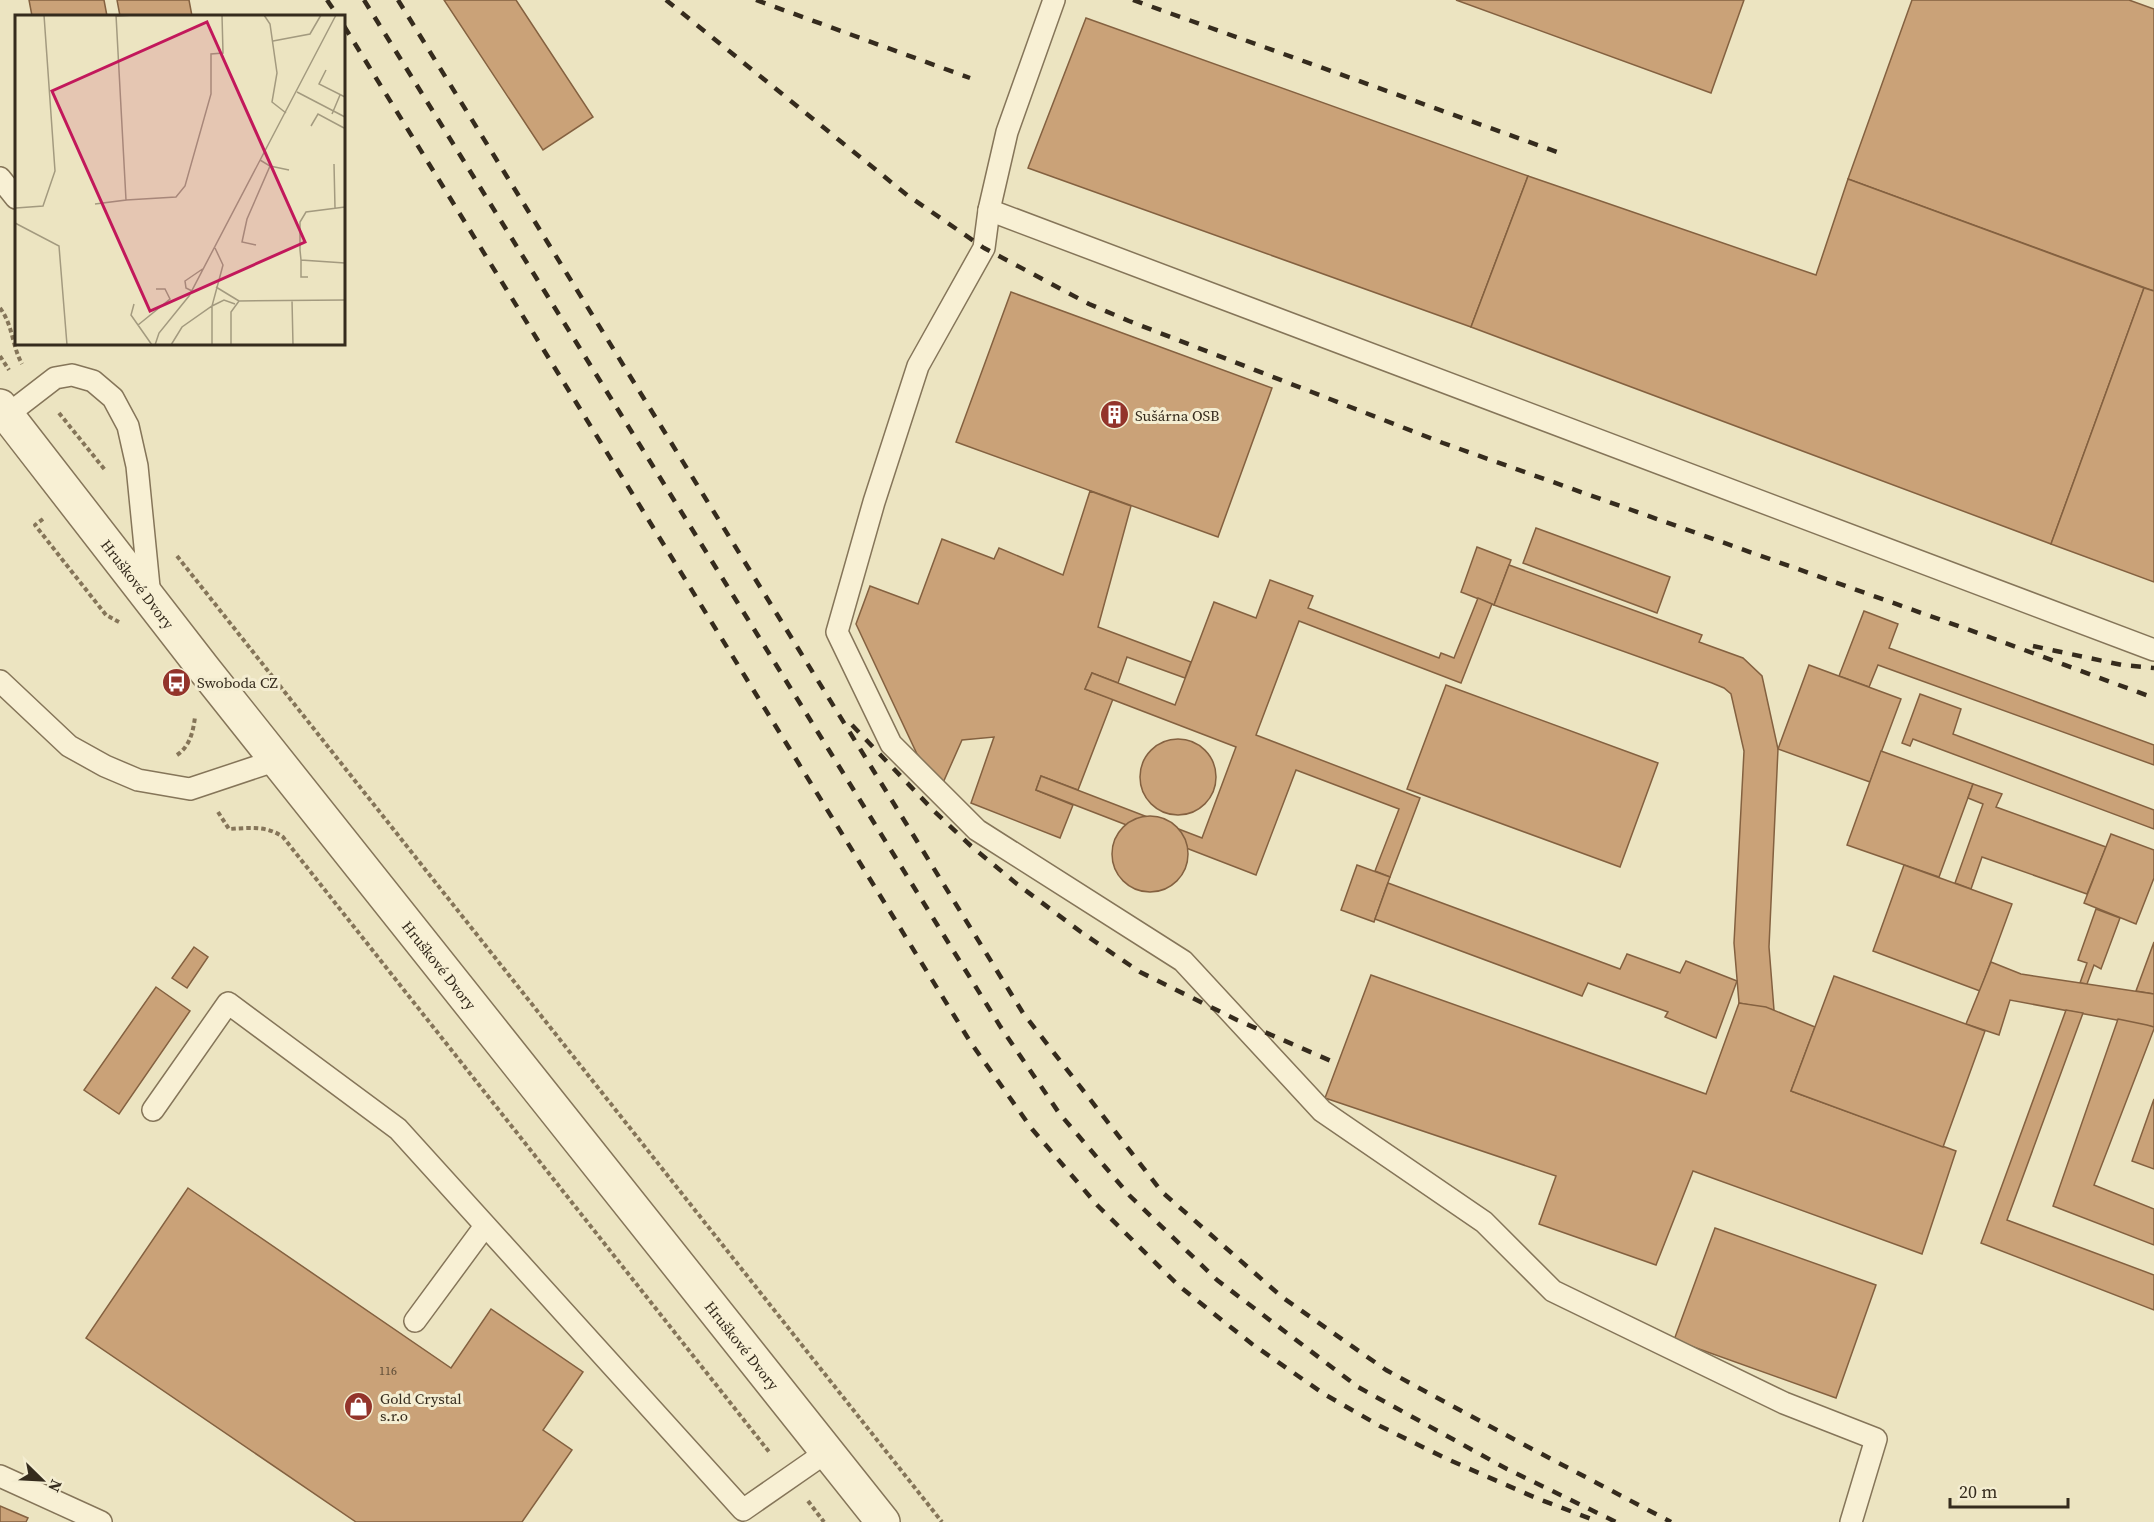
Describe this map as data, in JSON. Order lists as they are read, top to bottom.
{
  "streets": {
    "street": ["Hruškové Dvory"]
  },
  "places": {
    "building": ["Sušárna OSB"],
    "bus stop": ["Swoboda CZ"],
    "shop": ["Gold Crystal s.r.o"]
  },
  "house_numbers": ["116"],
  "scale_bar": "20 m",
  "north": "bottom right"
}
